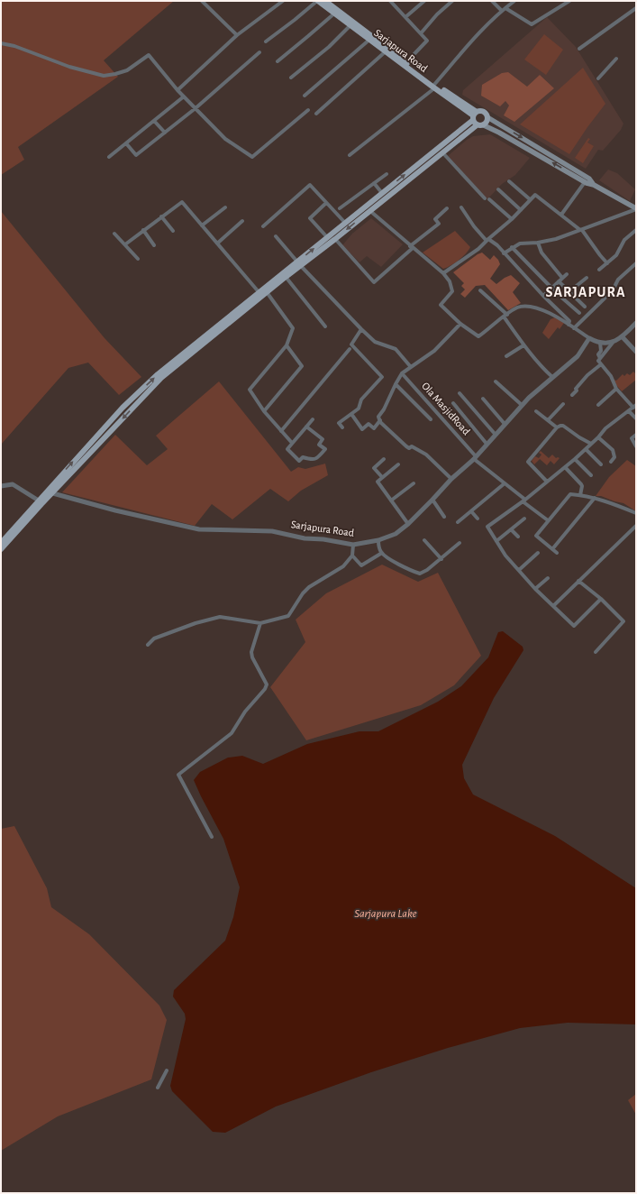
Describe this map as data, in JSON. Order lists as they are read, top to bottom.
{
  "streets": {
    "main road": ["Sarjapura Road"],
    "street": ["Ola MasjidRoad"]
  },
  "crossings": [
    ["Sarjapura Road", "Ola MasjidRoad"]
  ],
  "districts": ["SARJAPURA"],
  "water": ["Sarjapura Lake"]
}
